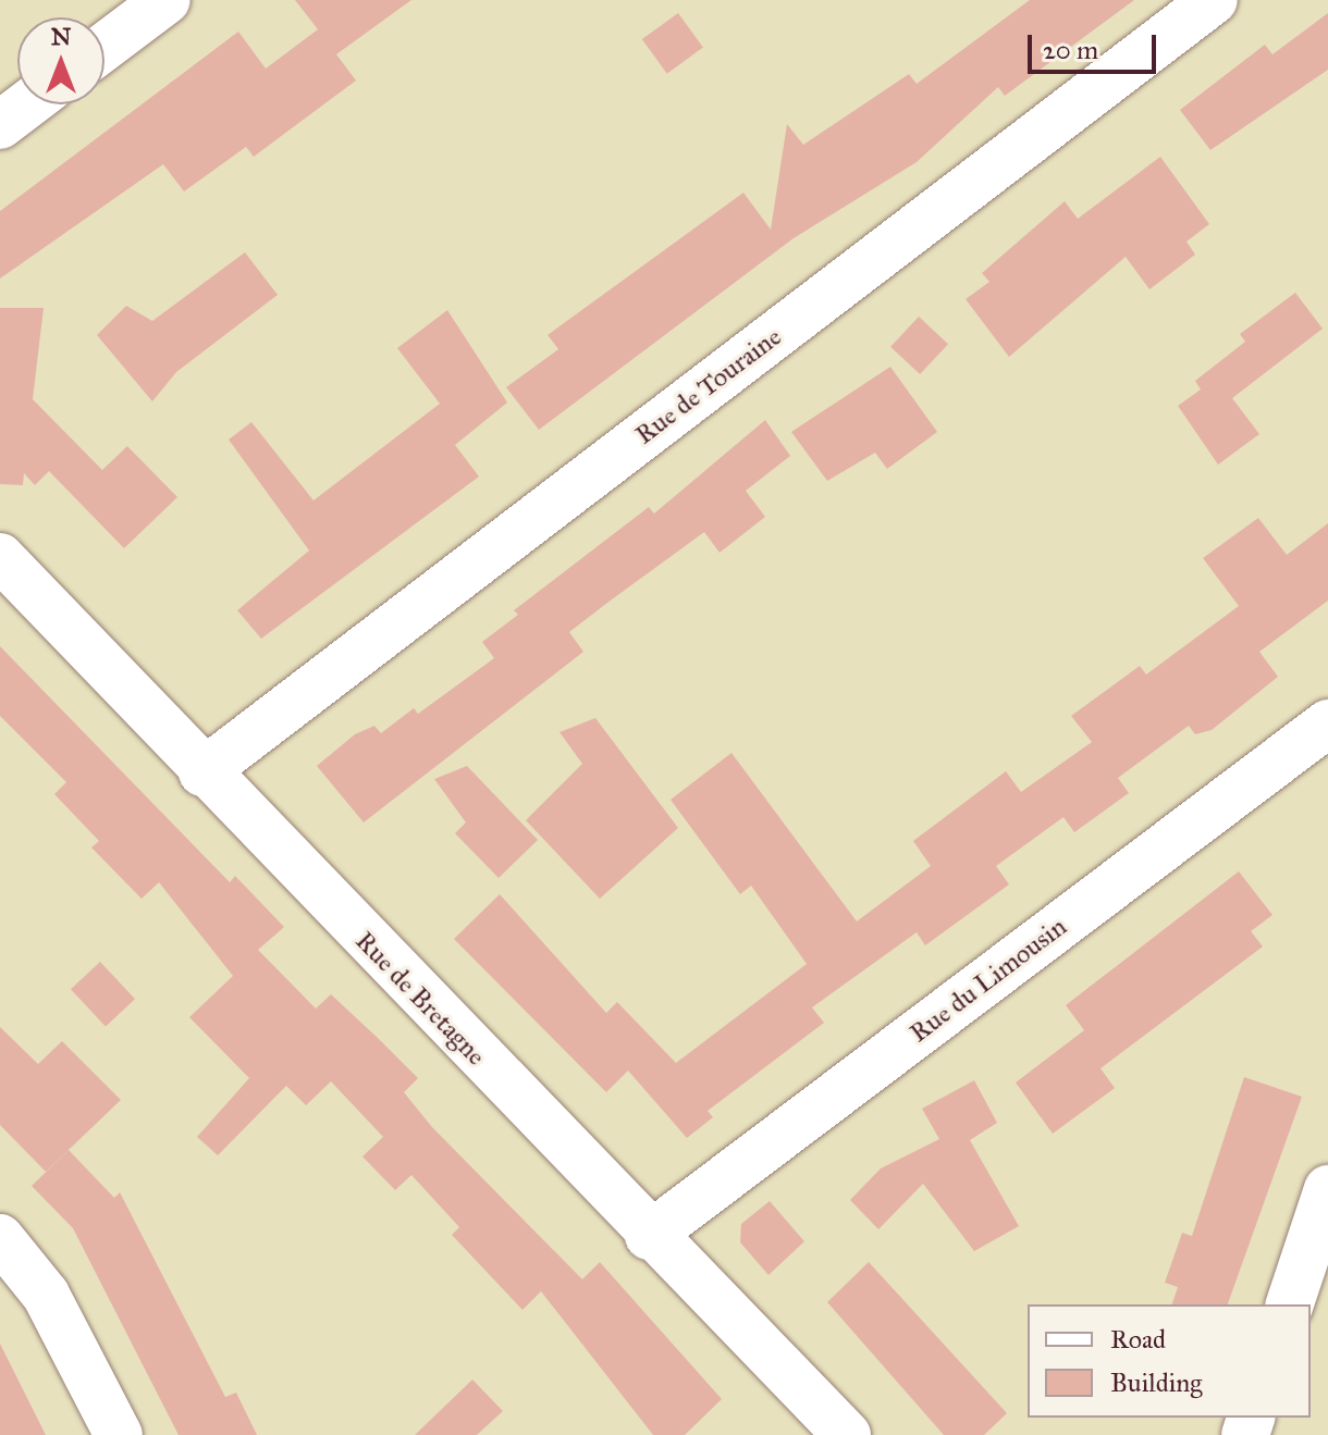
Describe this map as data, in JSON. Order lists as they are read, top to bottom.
{
  "streets": {
    "street": ["Rue de Touraine", "Rue du Limousin", "Rue de Bretagne"]
  },
  "crossings": [
    ["Rue de Touraine", "Rue de Bretagne"],
    ["Rue du Limousin", "Rue de Bretagne"]
  ],
  "legend": ["Road", "Building"],
  "scale_bar": "20 m",
  "north": "top"
}
